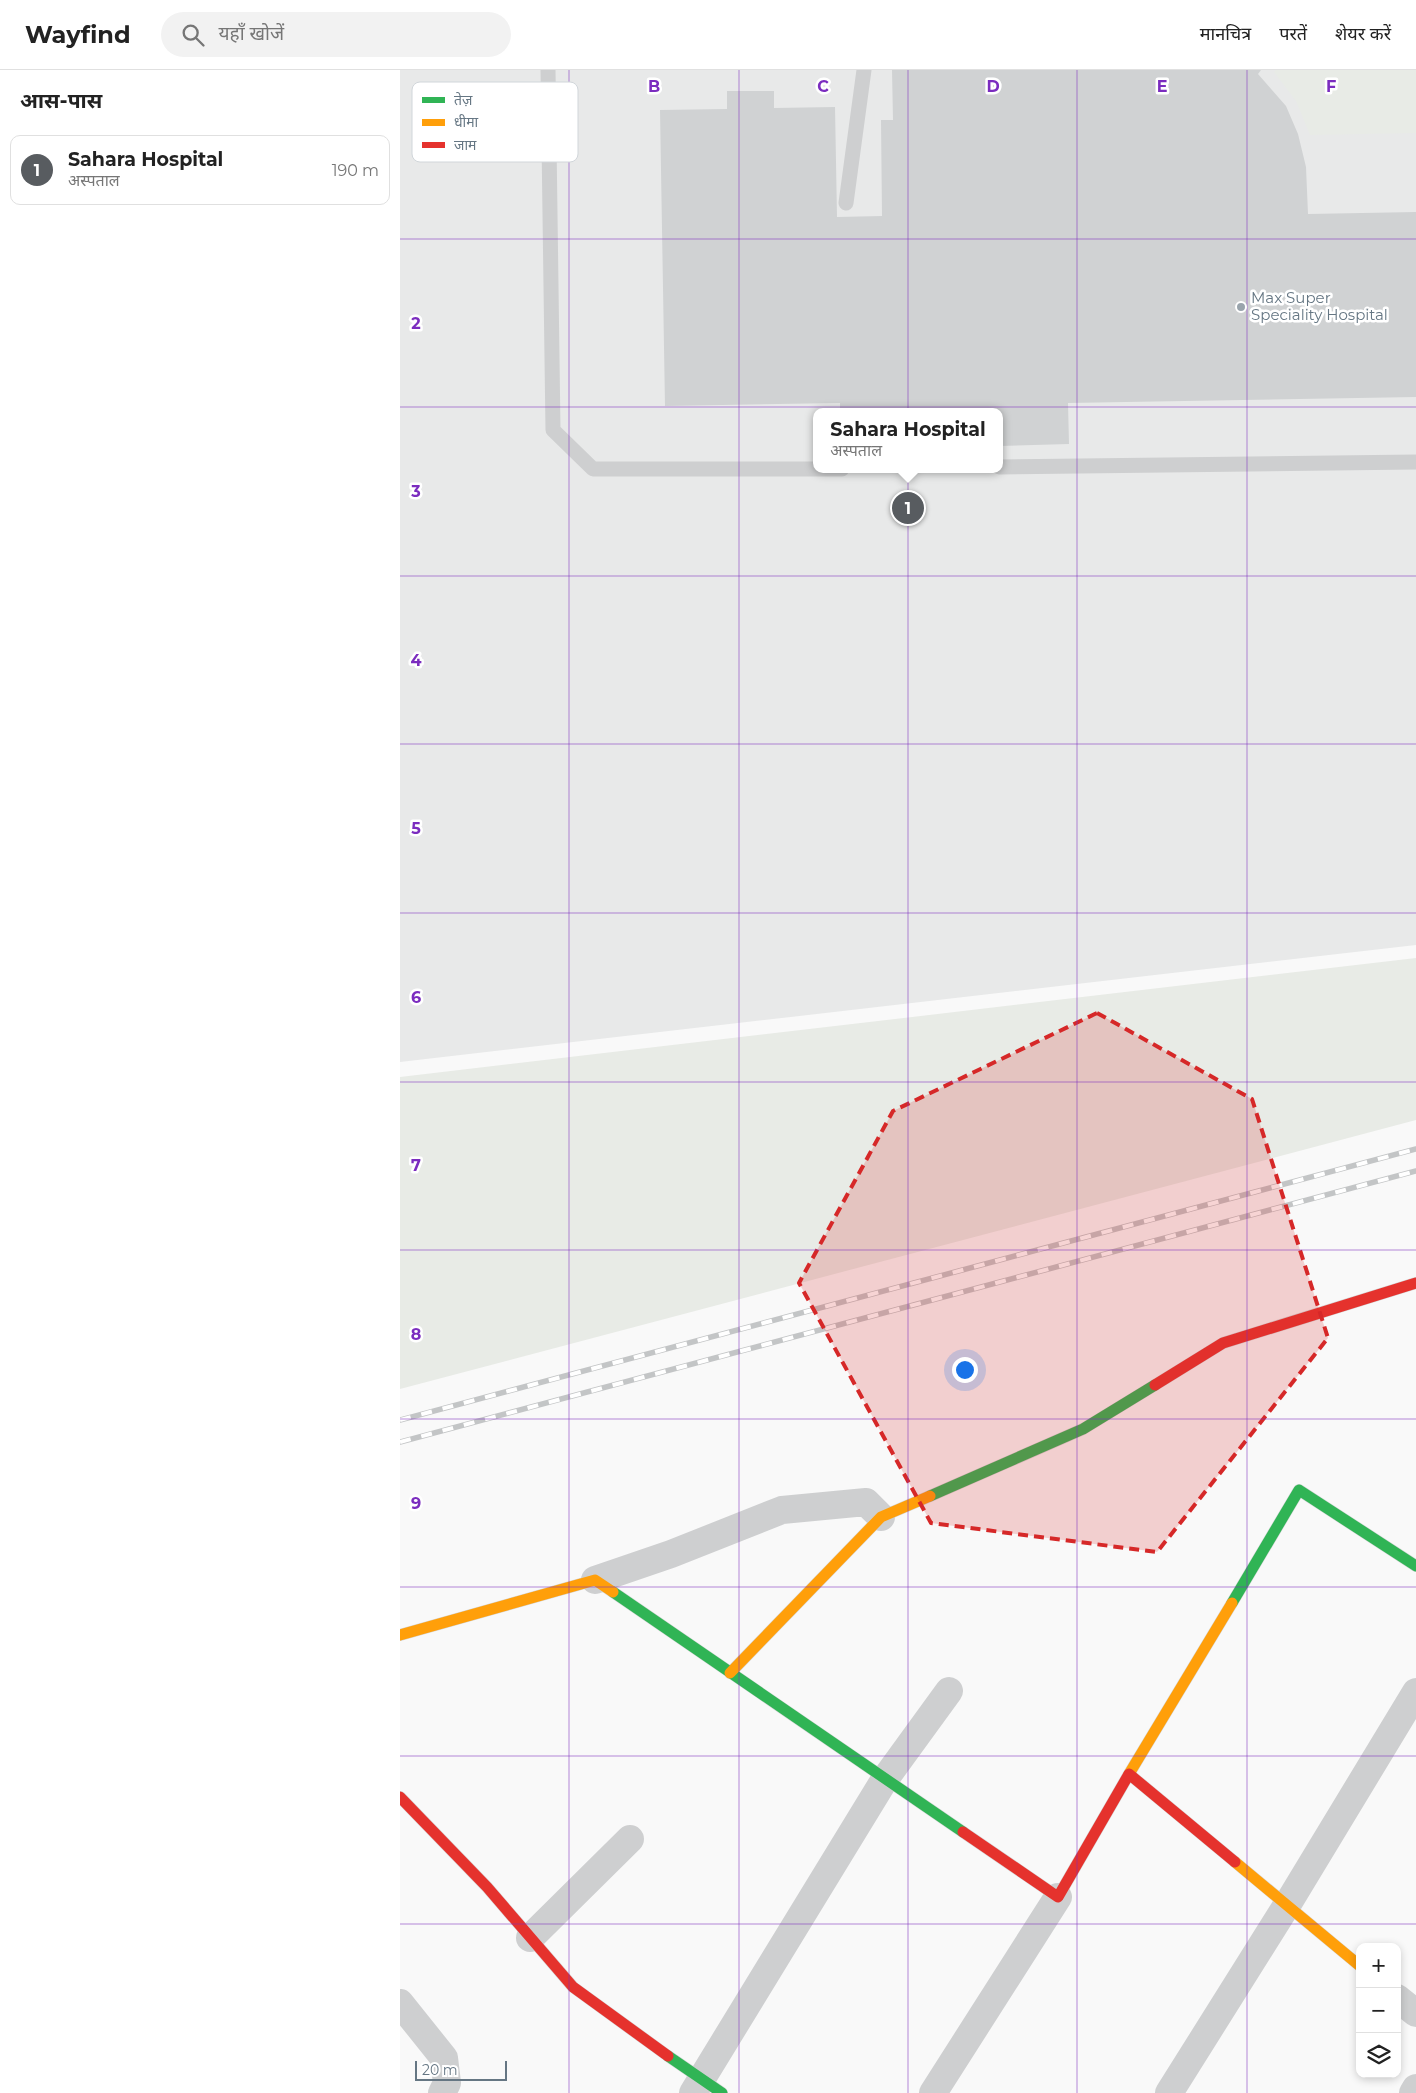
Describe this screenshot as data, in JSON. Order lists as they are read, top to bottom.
{
  "places": ["Max Super Speciality Hospital"],
  "legend": ["तेज़", "धीमा", "जाम"],
  "scale_bar": "20 m",
  "page": {
    "header": "Wayfind",
    "search": "यहाँ खोजें",
    "nav": ["मानचित्र", "परतें", "शेयर करें"],
    "heading": "आस-पास",
    "list": [
      {
        "mark": "1",
        "name": "Sahara Hospital",
        "note": "अस्पताल",
        "value": "190 m"
      }
    ],
    "popup": ["Sahara Hospital", "अस्पताल"],
    "pins": "1",
    "map_buttons": ["+", "−"],
    "scale": "20 m"
  },
  "grid": {
    "columns": [
      "B",
      "C",
      "D",
      "E",
      "F"
    ],
    "rows": [
      "2",
      "3",
      "4",
      "5",
      "6",
      "7",
      "8",
      "9"
    ]
  }
}
